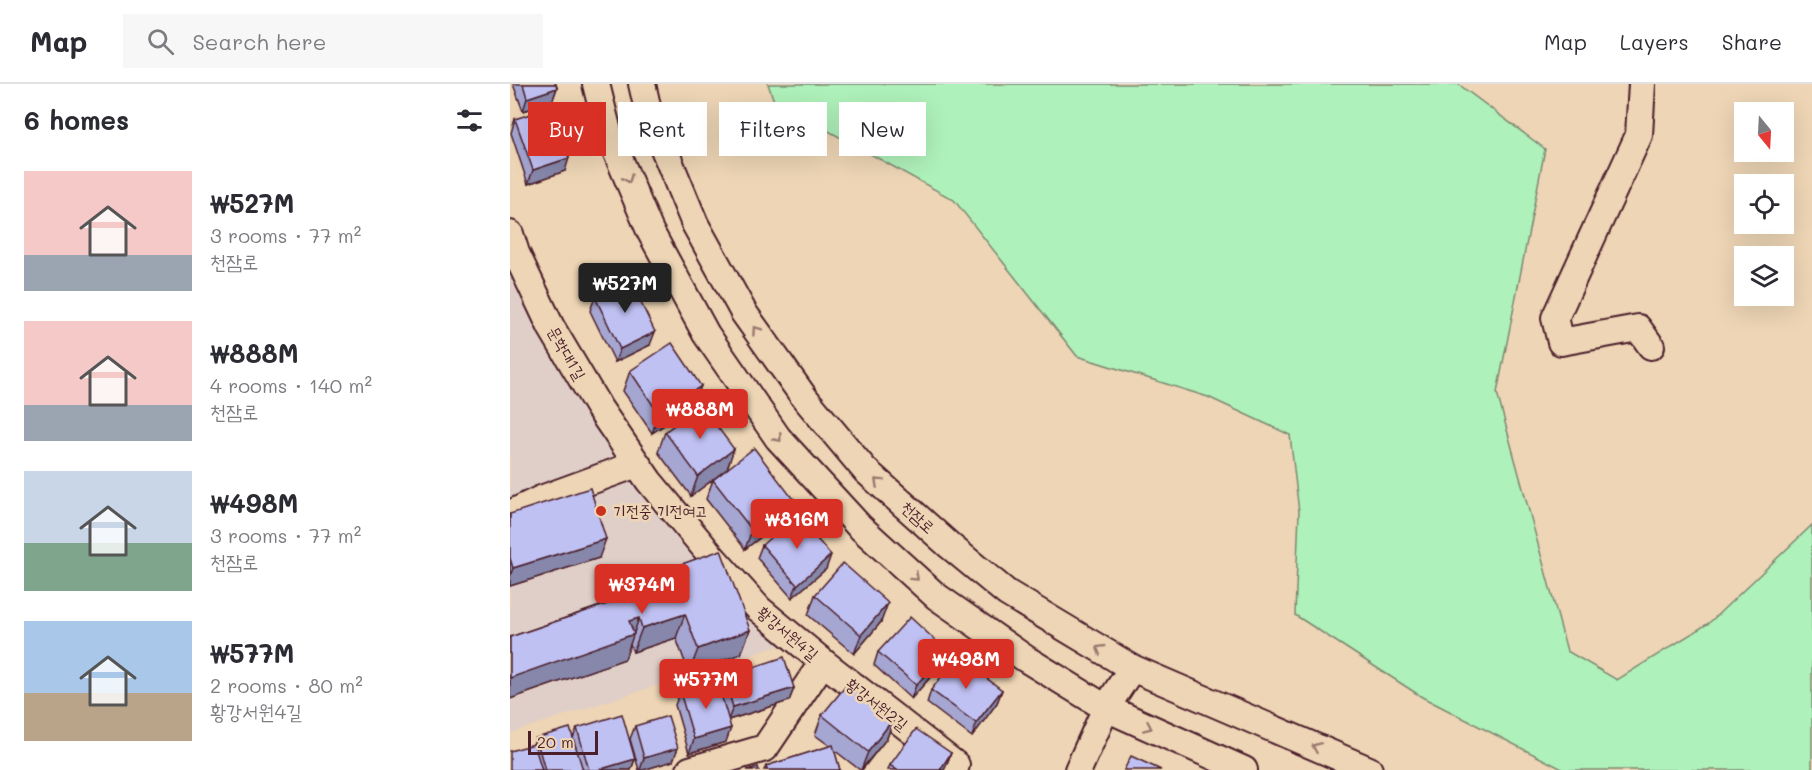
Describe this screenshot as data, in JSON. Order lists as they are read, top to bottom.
{
  "streets": {
    "street": [
      "문학대1길",
      "천잠로",
      "황강서원4길",
      "황강서원2길"
    ]
  },
  "crossings": [
    ["문학대1길", "황강서원4길"],
    ["황강서원4길", "황강서원2길"]
  ],
  "places": ["기전중 기전여고"],
  "scale_bar": "20 m",
  "north": "bottom",
  "page": {
    "header": "Map",
    "search": "Search here",
    "nav": ["Map", "Layers", "Share"],
    "heading": "6 homes",
    "chip": [
      "Buy",
      "Rent",
      "Filters",
      "New"
    ],
    "list": [
      {
        "name": "₩527M",
        "note": "3 rooms · 77 m² · 천잠로"
      },
      {
        "name": "₩888M",
        "note": "4 rooms · 140 m² · 천잠로"
      },
      {
        "name": "₩498M",
        "note": "3 rooms · 77 m² · 천잠로"
      },
      {
        "name": "₩577M",
        "note": "2 rooms · 80 m² · 황강서원4길"
      }
    ],
    "price": [
      "₩527M",
      "₩888M",
      "₩816M",
      "₩374M",
      "₩498M",
      "₩577M"
    ],
    "scale": "20 m"
  }
}
